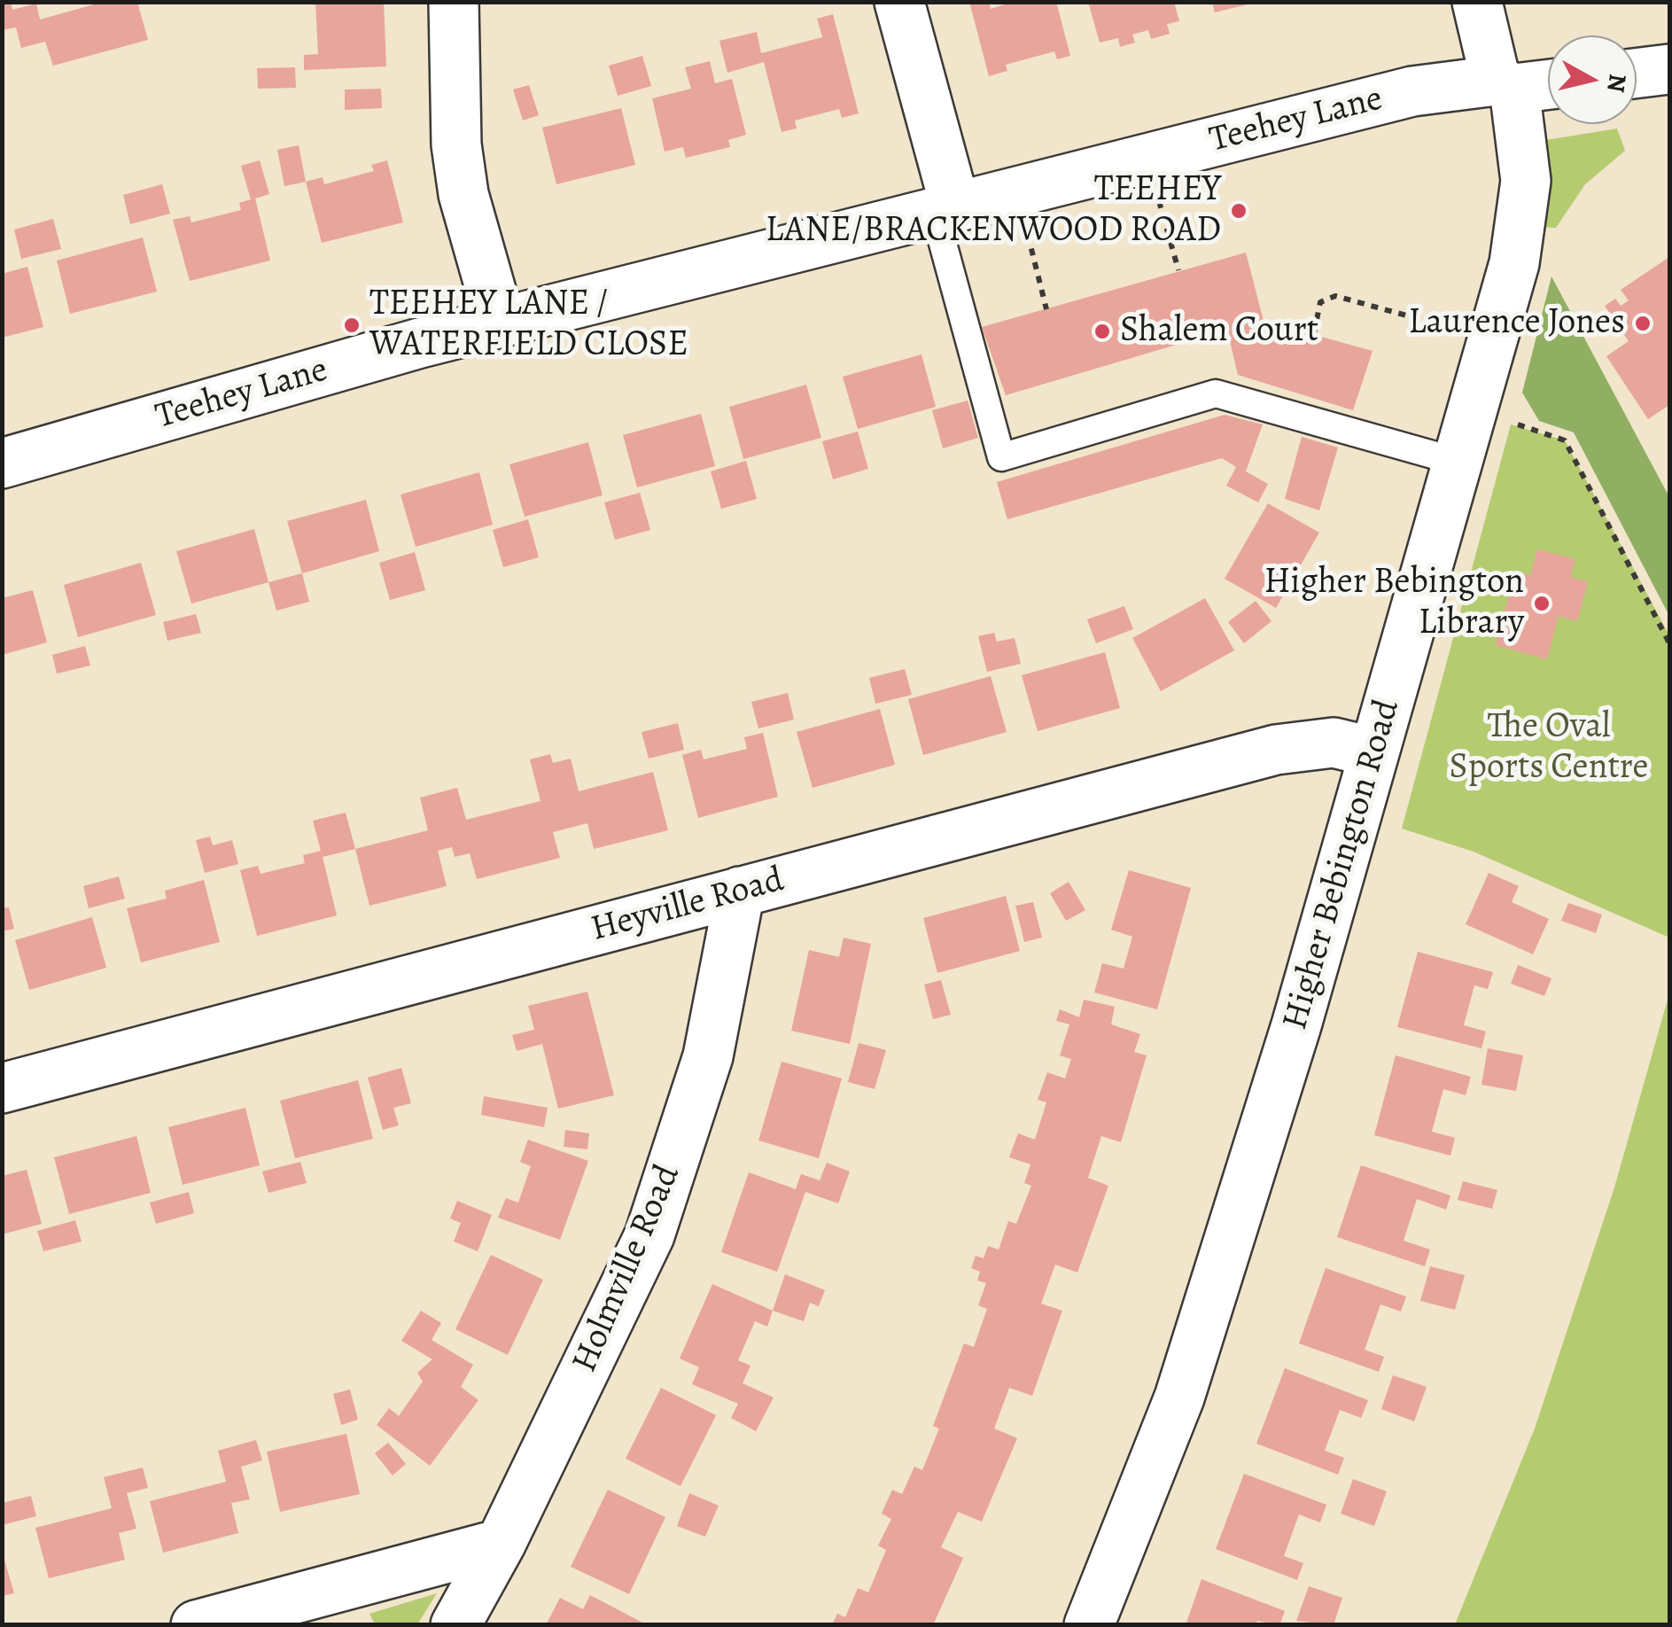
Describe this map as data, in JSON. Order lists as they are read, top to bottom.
{
  "streets": {
    "street": [
      "Teehey Lane",
      "Higher Bebington Road",
      "Heyville Road",
      "Holmville Road"
    ]
  },
  "crossings": [
    ["Teehey Lane", "Higher Bebington Road"],
    ["Higher Bebington Road", "Heyville Road"],
    ["Heyville Road", "Holmville Road"]
  ],
  "parks": ["The Oval Sports Centre"],
  "places": [
    "TEEHEY LANE/BRACKENWOOD ROAD",
    "Laurence Jones",
    "TEEHEY LANE / WATERFIELD CLOSE",
    "Shalem Court",
    "Higher Bebington Library"
  ],
  "north": "right"
}
